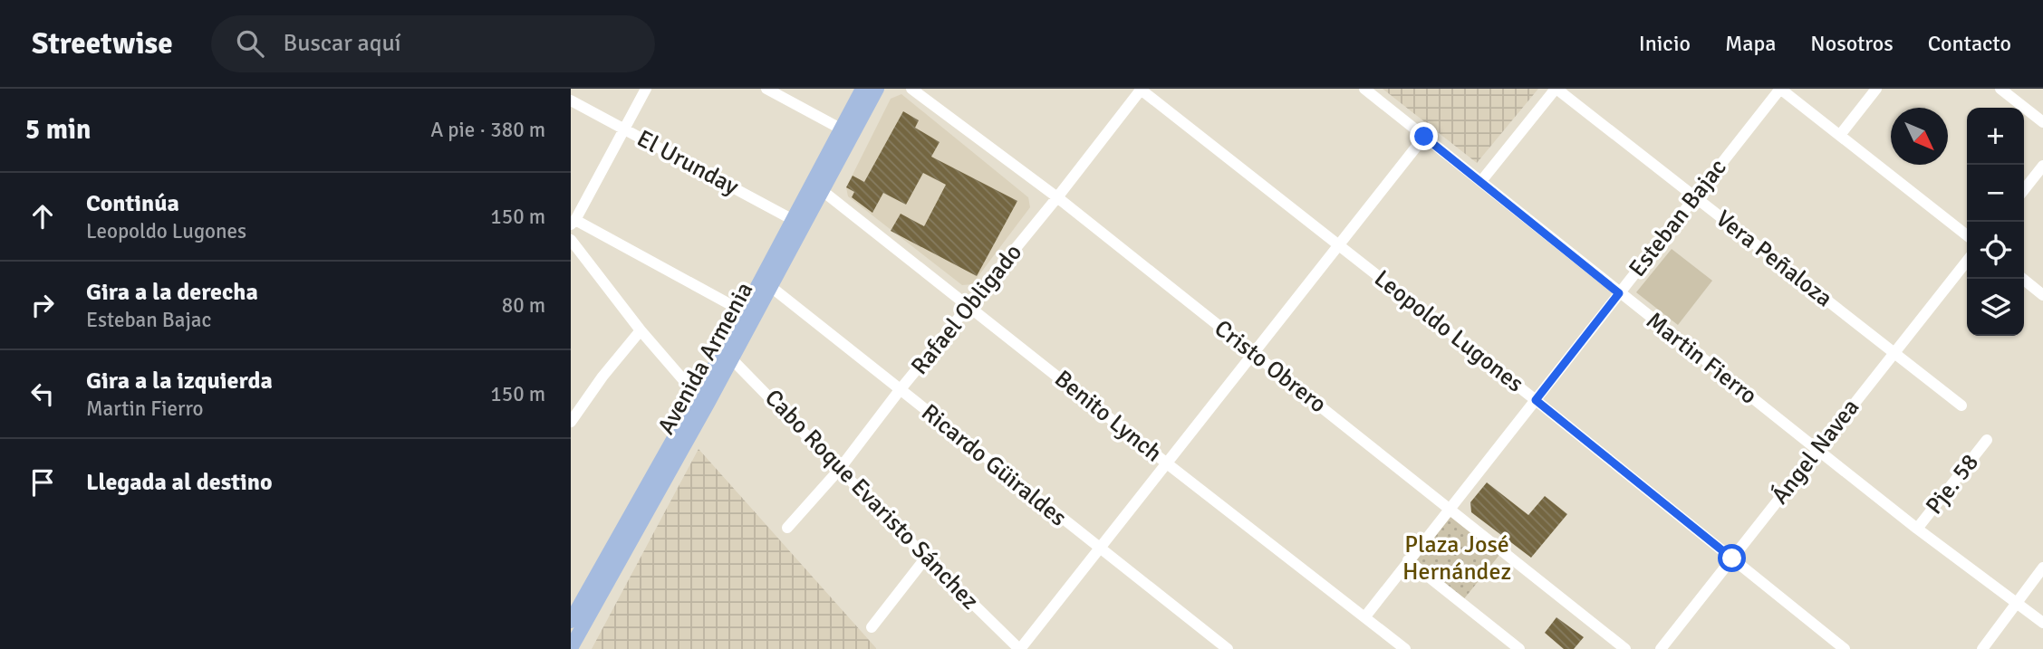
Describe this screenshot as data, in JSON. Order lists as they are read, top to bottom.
{
  "streets": {
    "main road": ["Avenida Armenia"],
    "street": [
      "El Urunday",
      "Esteban Bajac",
      "Vera Peñaloza",
      "Rafael Obligado",
      "Leopoldo Lugones",
      "Martin Fierro",
      "Cristo Obrero",
      "Benito Lynch",
      "Ángel Navea",
      "Ricardo Güiraldes",
      "Pje. 58",
      "Cabo Roque Evaristo Sánchez"
    ]
  },
  "crossings": [
    ["El Urunday", "Avenida Armenia"],
    ["Esteban Bajac", "Vera Peñaloza"],
    ["Esteban Bajac", "Leopoldo Lugones"],
    ["Esteban Bajac", "Martin Fierro"],
    ["Esteban Bajac", "Cristo Obrero"],
    ["Esteban Bajac", "Benito Lynch"],
    ["Vera Peñaloza", "Ángel Navea"],
    ["Rafael Obligado", "Leopoldo Lugones"],
    ["Rafael Obligado", "Cristo Obrero"],
    ["Rafael Obligado", "Benito Lynch"],
    ["Rafael Obligado", "Ricardo Güiraldes"],
    ["Rafael Obligado", "Cabo Roque Evaristo Sánchez"],
    ["Leopoldo Lugones", "Ángel Navea"],
    ["Avenida Armenia", "Benito Lynch"],
    ["Avenida Armenia", "Ricardo Güiraldes"],
    ["Avenida Armenia", "Cabo Roque Evaristo Sánchez"],
    ["Martin Fierro", "Ángel Navea"],
    ["Martin Fierro", "Pje. 58"]
  ],
  "parks": ["Plaza José Hernández"],
  "north": "bottom right",
  "page": {
    "header": "Streetwise",
    "search": "Buscar aquí",
    "nav": [
      "Inicio",
      "Mapa",
      "Nosotros",
      "Contacto"
    ],
    "heading": ["5 min", "A pie · 380 m"],
    "map_buttons": ["+", "−"],
    "list": [
      ["Continúa", "Leopoldo Lugones", "150 m"],
      ["Gira a la derecha", "Esteban Bajac", "80 m"],
      ["Gira a la izquierda", "Martin Fierro", "150 m"],
      "Llegada al destino"
    ]
  }
}
